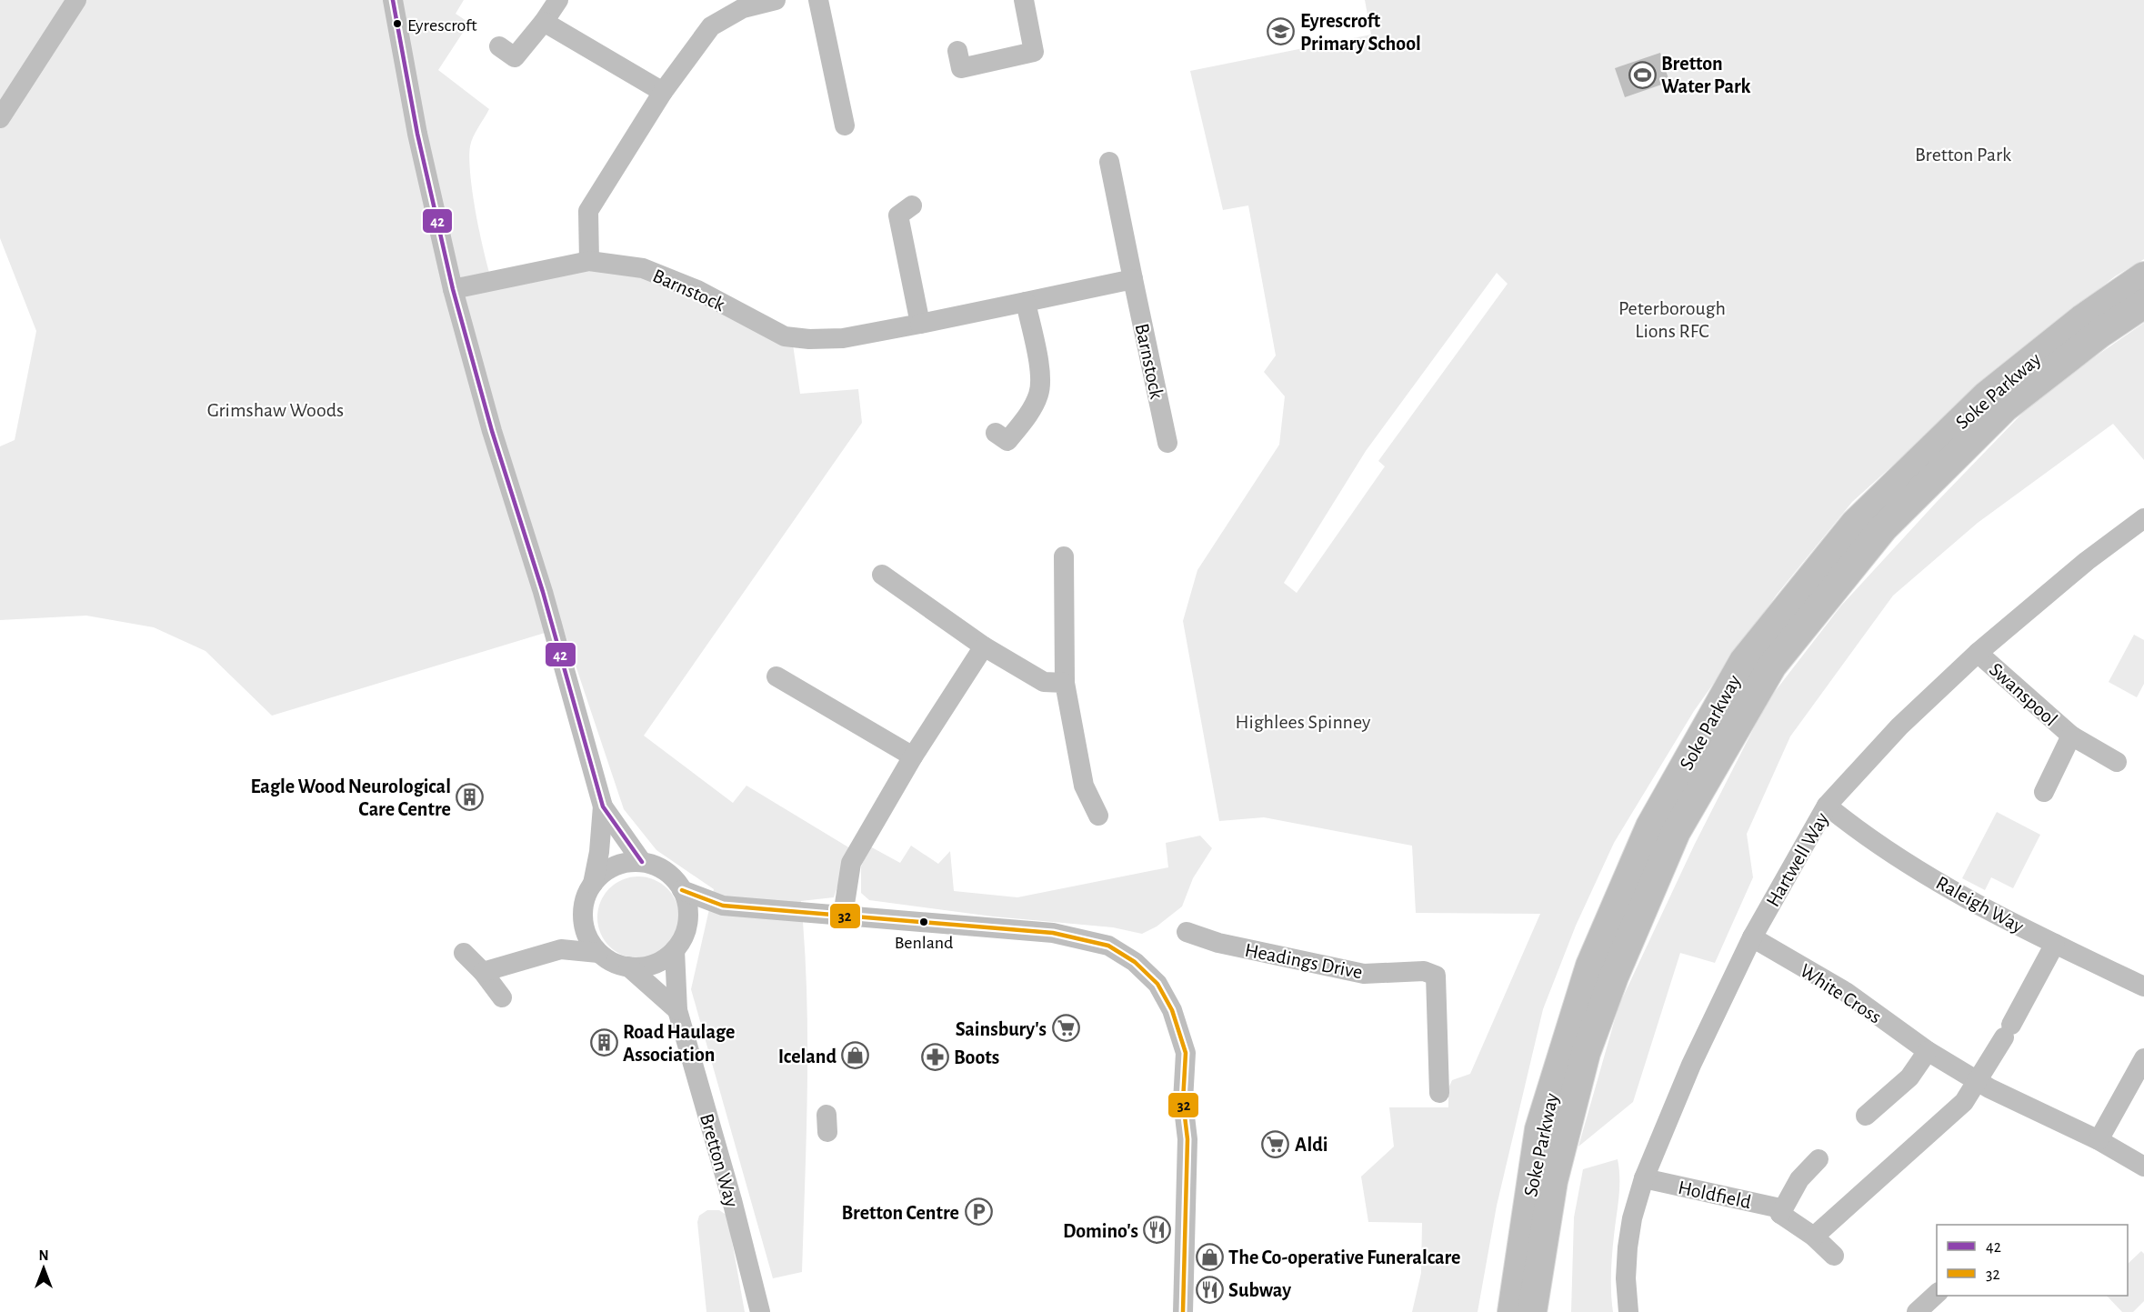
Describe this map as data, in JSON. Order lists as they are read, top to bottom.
{
  "streets": {
    "highway": ["Soke Parkway"],
    "street": [
      "Barnstock",
      "Swanspool",
      "Hartwell Way",
      "Raleigh Way",
      "Headings Drive",
      "White Cross",
      "Bretton Way",
      "Holdfield"
    ]
  },
  "crossings": [
    ["Swanspool", "Hartwell Way"],
    ["Hartwell Way", "Raleigh Way"],
    ["Hartwell Way", "White Cross"],
    ["Hartwell Way", "Holdfield"]
  ],
  "parks": [
    "Bretton Park",
    "Peterborough Lions RFC",
    "Grimshaw Woods",
    "Highlees Spinney"
  ],
  "places": {
    "other": ["Eyrescroft", "Benland"],
    "school or university": ["Eyrescroft Primary School"],
    "sports": ["Bretton Water Park"],
    "building": ["Eagle Wood Neurological Care Centre", "Road Haulage Association"],
    "supermarket": ["Sainsbury's", "Aldi"],
    "shop": ["Iceland", "The Co-operative Funeralcare"],
    "pharmacy": ["Boots"],
    "parking": ["Bretton Centre"],
    "restaurant": ["Domino's", "Subway"]
  },
  "lines": ["transit line 42", "transit line 32"],
  "legend": ["42", "32"],
  "north": "top"
}
